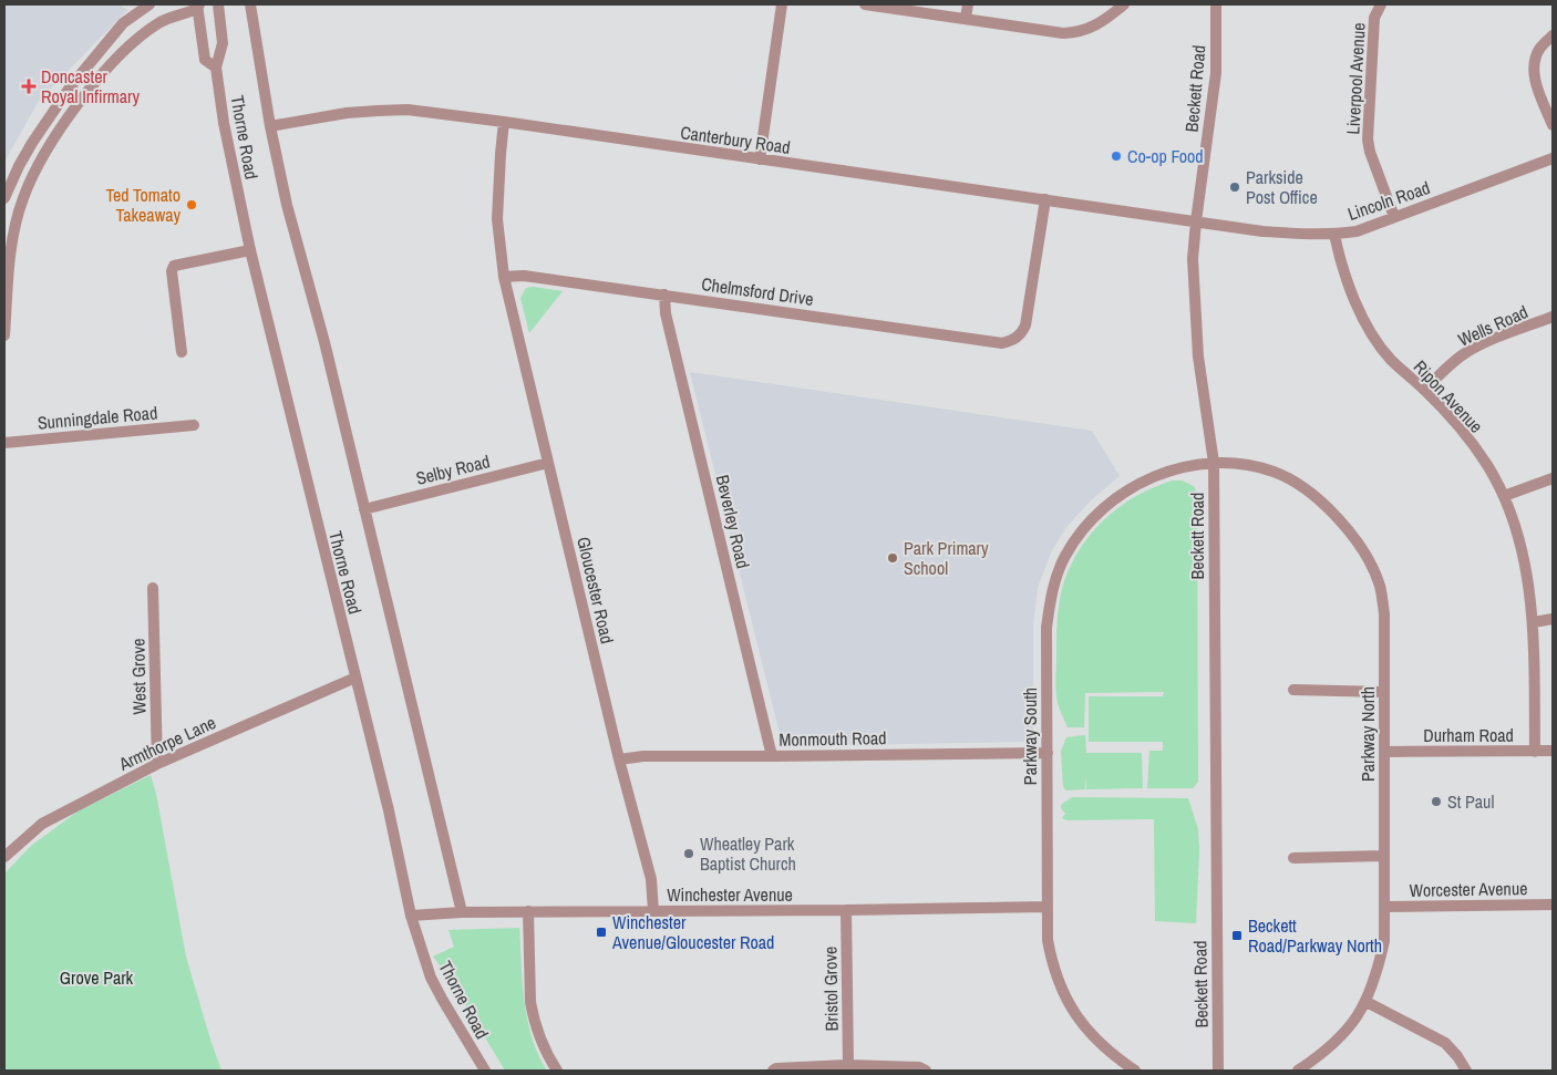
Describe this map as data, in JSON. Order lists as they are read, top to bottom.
{
  "streets": {
    "street": [
      "Liverpool Avenue",
      "Beckett Road",
      "Thorne Road",
      "Canterbury Road",
      "Lincoln Road",
      "Chelmsford Drive",
      "Wells Road",
      "Ripon Avenue",
      "Sunningdale Road",
      "Selby Road",
      "Beverley Road",
      "Gloucester Road",
      "West Grove",
      "Parkway North",
      "Durham Road",
      "Parkway South",
      "Monmouth Road",
      "Armthorpe Lane",
      "Worcester Avenue",
      "Winchester Avenue",
      "Bristol Grove"
    ]
  },
  "crossings": [
    ["Liverpool Avenue", "Lincoln Road"],
    ["Beckett Road", "Canterbury Road"],
    ["Beckett Road", "Lincoln Road"],
    ["Beckett Road", "Parkway North"],
    ["Beckett Road", "Parkway South"],
    ["Thorne Road", "Canterbury Road"],
    ["Thorne Road", "Selby Road"],
    ["Thorne Road", "Armthorpe Lane"],
    ["Thorne Road", "Winchester Avenue"],
    ["Canterbury Road", "Lincoln Road"],
    ["Canterbury Road", "Chelmsford Drive"],
    ["Lincoln Road", "Ripon Avenue"],
    ["Chelmsford Drive", "Beverley Road"],
    ["Chelmsford Drive", "Gloucester Road"],
    ["Wells Road", "Ripon Avenue"],
    ["Ripon Avenue", "Durham Road"],
    ["Selby Road", "Gloucester Road"],
    ["Beverley Road", "Monmouth Road"],
    ["Gloucester Road", "Monmouth Road"],
    ["Gloucester Road", "Winchester Avenue"],
    ["West Grove", "Armthorpe Lane"],
    ["Parkway North", "Durham Road"],
    ["Parkway North", "Parkway South"],
    ["Parkway North", "Worcester Avenue"],
    ["Parkway South", "Monmouth Road"],
    ["Parkway South", "Winchester Avenue"],
    ["Winchester Avenue", "Bristol Grove"]
  ],
  "parks": ["Grove Park"],
  "places": {
    "health": ["Doncaster Royal Infirmary"],
    "other": [
      "Co-op Food",
      "Parkside Post Office",
      "Ted Tomato Takeaway",
      "Park Primary School",
      "St Paul",
      "Wheatley Park Baptist Church"
    ],
    "transit": ["Winchester Avenue/Gloucester Road", "Beckett Road/Parkway North"]
  }
}
